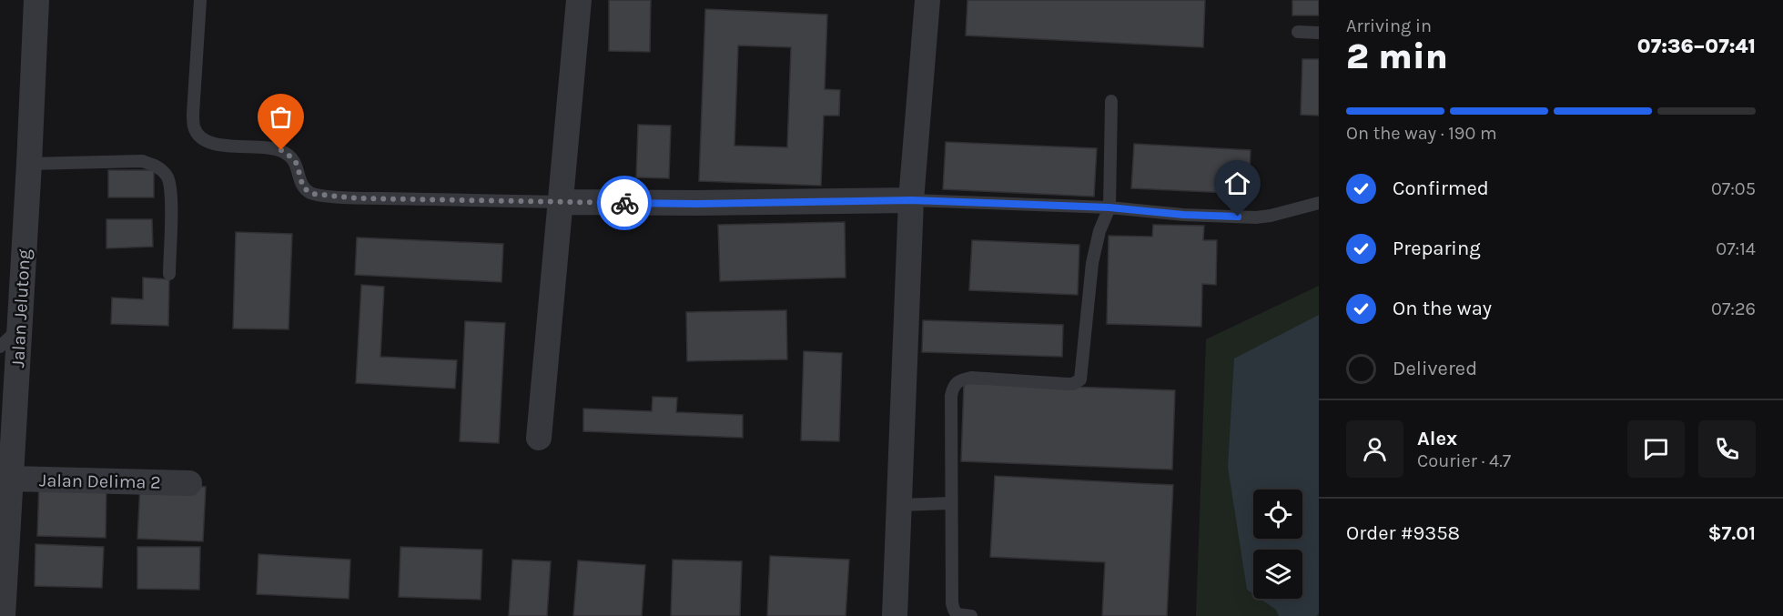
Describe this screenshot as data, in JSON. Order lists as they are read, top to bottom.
{
  "streets": {
    "street": ["Jalan Jelutong", "Jalan Delima 2"]
  },
  "crossings": [
    ["Jalan Jelutong", "Jalan Delima 2"]
  ],
  "page": {
    "heading": ["2 min", "Arriving in", "07:36–07:41"],
    "panel": [
      "Alex",
      "Courier · 4.7",
      "Order #9358",
      "$7.01"
    ],
    "bar": "On the way · 190 m",
    "list": [
      ["Confirmed", "07:05"],
      ["Preparing", "07:14"],
      ["On the way", "07:26"],
      "Delivered"
    ]
  }
}
